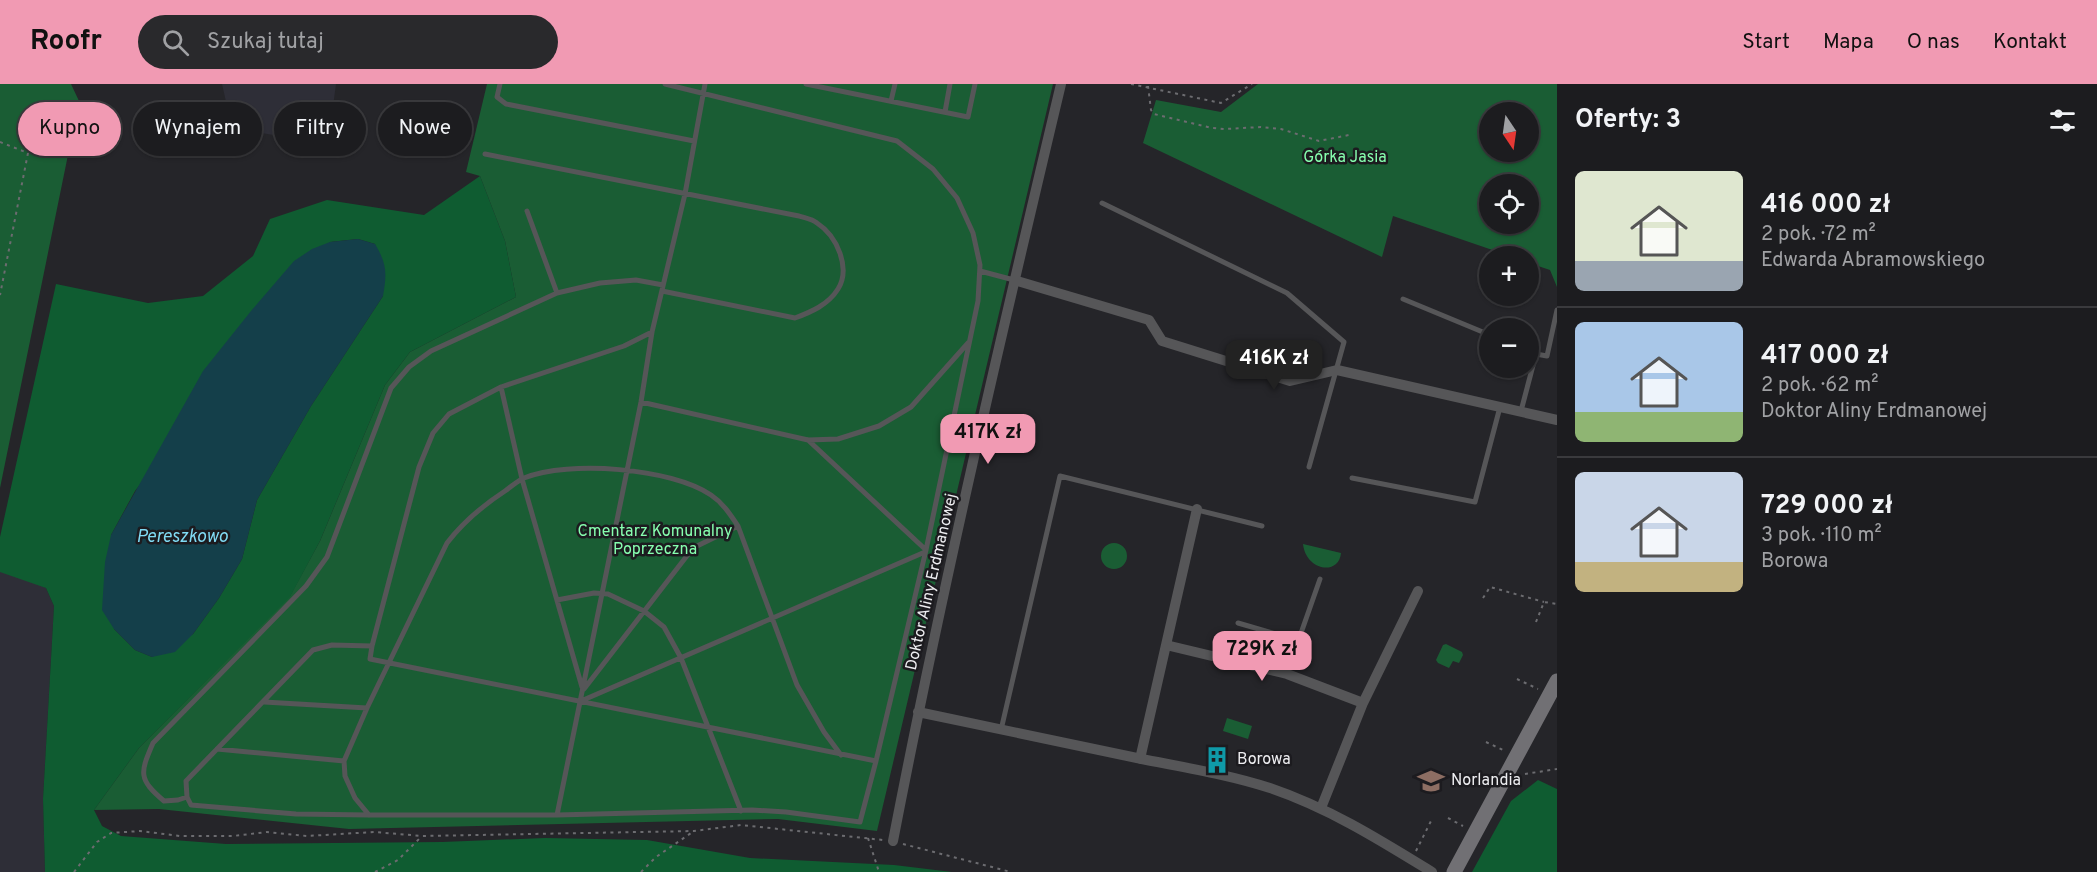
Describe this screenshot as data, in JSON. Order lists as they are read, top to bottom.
{
  "streets": {
    "street": ["Doktor Aliny Erdmanowej"]
  },
  "water": ["Pereszkowo"],
  "parks": ["Górka Jasia", "Cmentarz Komunalny Poprzeczna"],
  "places": {
    "building": ["Borowa"],
    "school or university": ["Norlandia"]
  },
  "north": "bottom",
  "page": {
    "header": "Roofr",
    "search": "Szukaj tutaj",
    "nav": [
      "Start",
      "Mapa",
      "O nas",
      "Kontakt"
    ],
    "heading": "Oferty: 3",
    "map_buttons": ["+", "−"],
    "chip": [
      "Kupno",
      "Wynajem",
      "Filtry",
      "Nowe"
    ],
    "list": [
      {
        "name": "416 000 zł",
        "note": "2 pok. · 72 m² · Edwarda Abramowskiego"
      },
      {
        "name": "417 000 zł",
        "note": "2 pok. · 62 m² · Doktor Aliny Erdmanowej"
      },
      {
        "name": "729 000 zł",
        "note": "3 pok. · 110 m² · Borowa"
      }
    ],
    "price": ["416K zł", "417K zł", "729K zł"]
  }
}
